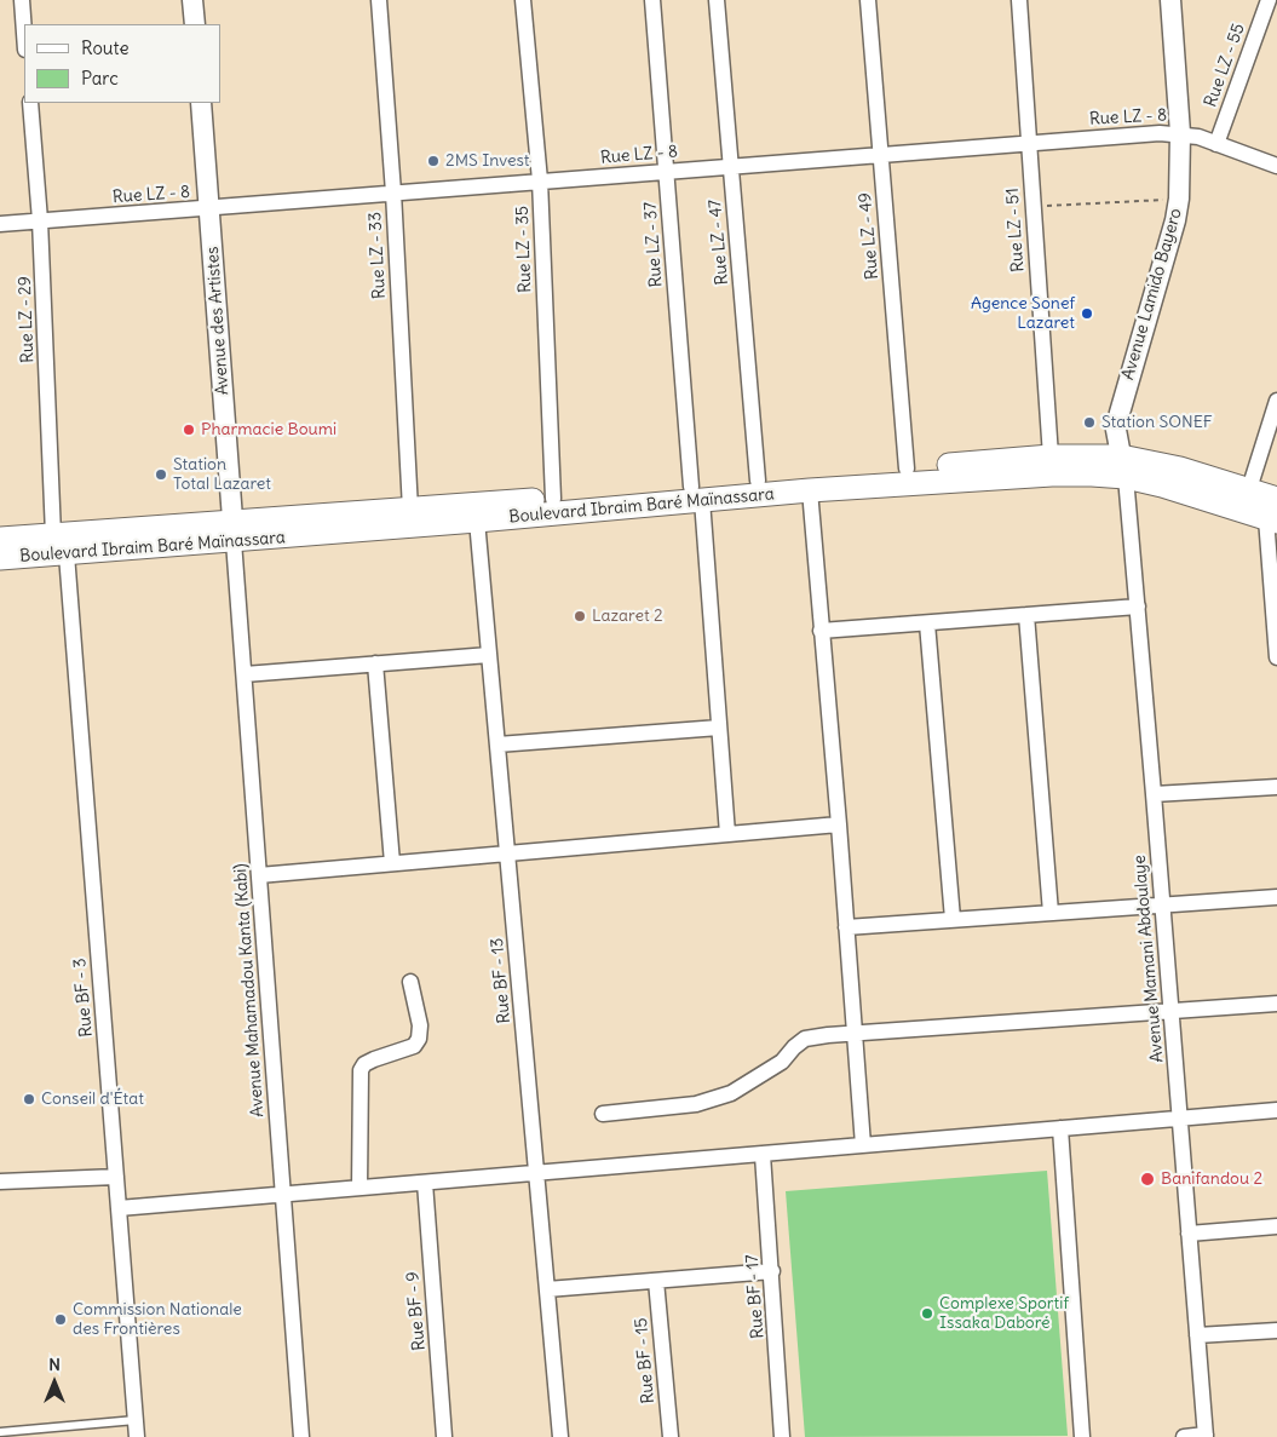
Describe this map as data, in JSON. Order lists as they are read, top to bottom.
{
  "streets": {
    "main road": ["Boulevard Ibraim Baré Maïnassara"],
    "street": [
      "Rue LZ - 55",
      "Rue LZ - 8",
      "Rue LZ - 51",
      "Rue LZ - 49",
      "Rue LZ - 47",
      "Rue LZ - 37",
      "Rue LZ - 35",
      "Rue LZ - 33",
      "Avenue Lamido Bayero",
      "Rue LZ - 29",
      "Avenue des Artistes",
      "Avenue Mamani Abdoulaye",
      "Rue BF - 13",
      "Avenue Mahamadou Kanta (Kabi)",
      "Rue BF - 3",
      "Rue BF - 17",
      "Rue BF - 9",
      "Rue BF - 15"
    ]
  },
  "crossings": [
    ["Rue LZ - 55", "Rue LZ - 8"],
    ["Rue LZ - 8", "Rue LZ - 51"],
    ["Rue LZ - 8", "Rue LZ - 49"],
    ["Rue LZ - 8", "Rue LZ - 47"],
    ["Rue LZ - 8", "Rue LZ - 37"],
    ["Rue LZ - 8", "Rue LZ - 35"],
    ["Rue LZ - 8", "Rue LZ - 33"],
    ["Rue LZ - 8", "Avenue Lamido Bayero"],
    ["Rue LZ - 8", "Rue LZ - 29"],
    ["Rue LZ - 8", "Avenue des Artistes"],
    ["Rue LZ - 51", "Boulevard Ibraim Baré Maïnassara"],
    ["Rue LZ - 49", "Boulevard Ibraim Baré Maïnassara"],
    ["Rue LZ - 47", "Boulevard Ibraim Baré Maïnassara"],
    ["Rue LZ - 37", "Boulevard Ibraim Baré Maïnassara"],
    ["Rue LZ - 35", "Boulevard Ibraim Baré Maïnassara"],
    ["Rue LZ - 33", "Boulevard Ibraim Baré Maïnassara"],
    ["Avenue Lamido Bayero", "Boulevard Ibraim Baré Maïnassara"],
    ["Avenue Lamido Bayero", "Avenue Mamani Abdoulaye"],
    ["Rue LZ - 29", "Boulevard Ibraim Baré Maïnassara"],
    ["Avenue des Artistes", "Boulevard Ibraim Baré Maïnassara"],
    ["Avenue des Artistes", "Avenue Mahamadou Kanta (Kabi)"],
    ["Boulevard Ibraim Baré Maïnassara", "Avenue Mamani Abdoulaye"],
    ["Boulevard Ibraim Baré Maïnassara", "Rue BF - 13"],
    ["Boulevard Ibraim Baré Maïnassara", "Avenue Mahamadou Kanta (Kabi)"],
    ["Boulevard Ibraim Baré Maïnassara", "Rue BF - 3"]
  ],
  "places": [
    "2MS Invest",
    "Agence Sonef Lazaret",
    "Station SONEF",
    "Pharmacie Boumi",
    "Station Total Lazaret",
    "Lazaret 2",
    "Conseil d'État",
    "Banifandou 2",
    "Complexe Sportif Issaka Daboré",
    "Commission Nationale des Frontières"
  ],
  "legend": ["Route", "Parc"],
  "north": "top"
}
